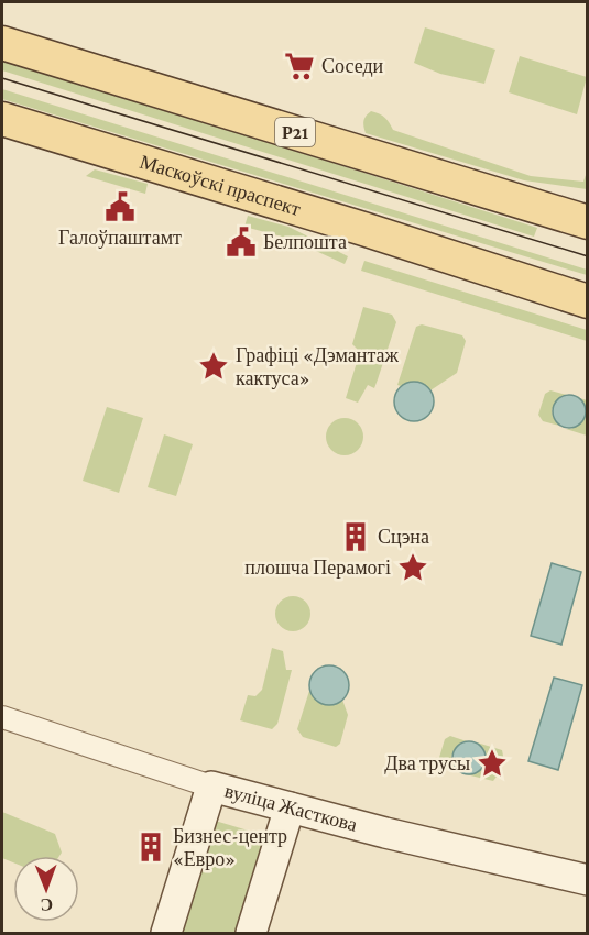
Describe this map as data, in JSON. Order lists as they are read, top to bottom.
{
  "streets": {
    "main road": ["Р21", "Маскоўскі праспект"],
    "street": ["вуліца Жасткова"]
  },
  "places": {
    "supermarket": ["Соседи"],
    "public building": ["Галоўпаштамт", "Белпошта"],
    "place": ["Графіці «Дэмантаж кактуса»", "плошча Перамогі", "Два трусы"],
    "building": ["Сцэна", "Бизнес-центр «Евро»"]
  },
  "north": "bottom"
}
